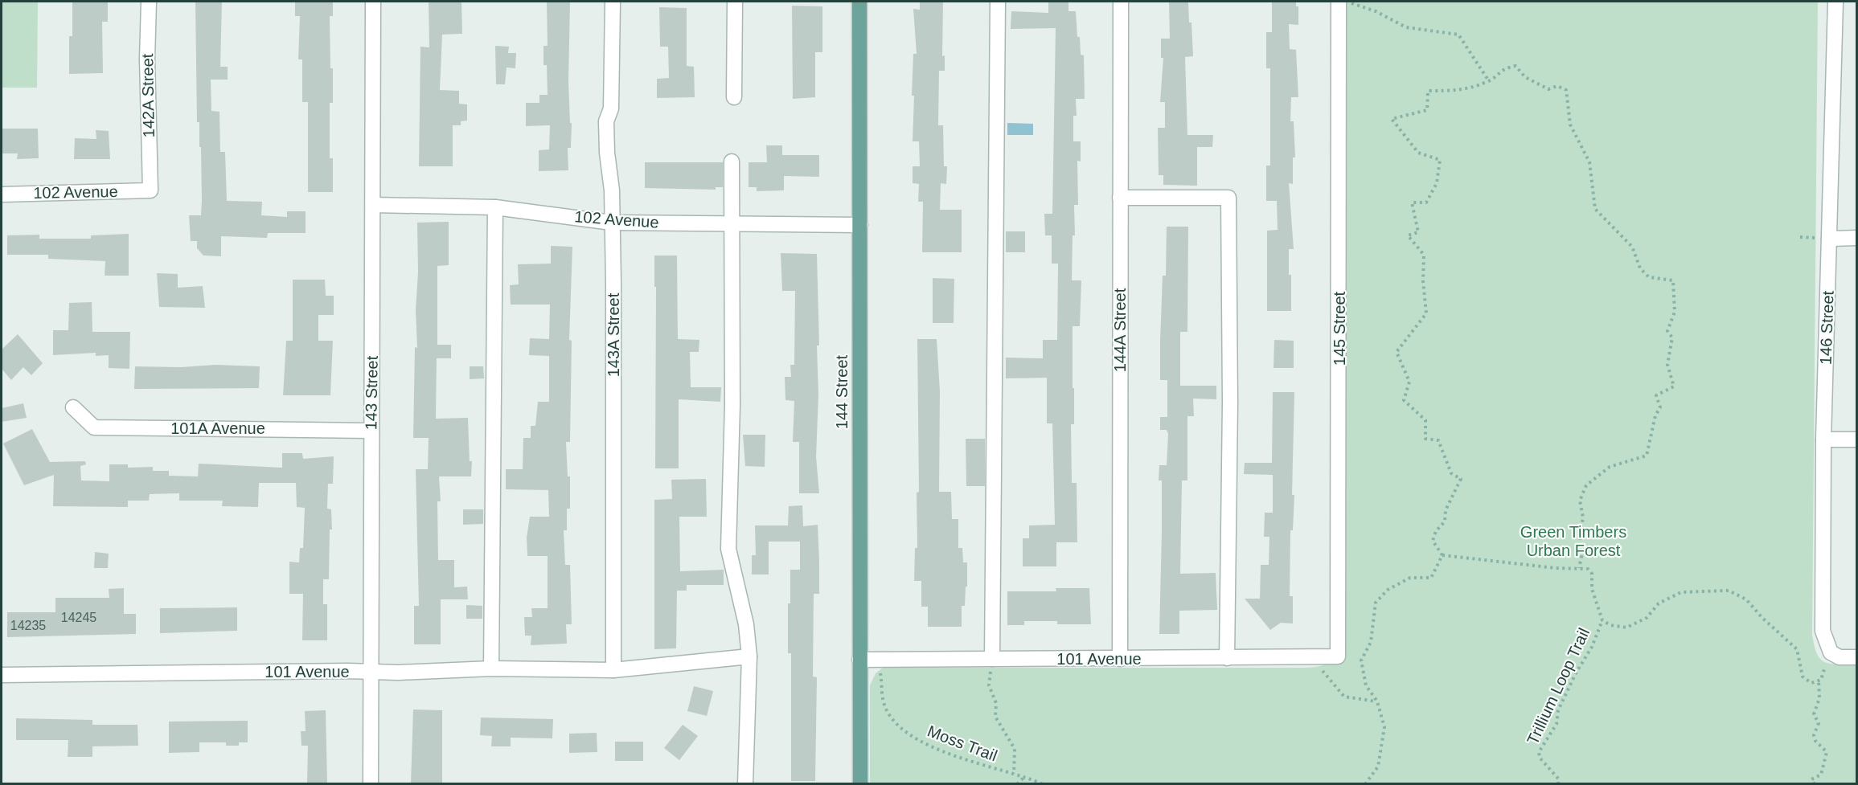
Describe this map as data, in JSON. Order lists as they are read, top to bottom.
{
  "streets": {
    "main road": ["144 Street"],
    "street": [
      "142A Street",
      "102 Avenue",
      "146 Street",
      "145 Street",
      "144A Street",
      "143A Street",
      "143 Street",
      "101A Avenue",
      "101 Avenue"
    ],
    "path": ["Trillium Loop Trail", "Moss Trail"]
  },
  "crossings": [
    ["142A Street", "102 Avenue"],
    ["102 Avenue", "143A Street"],
    ["102 Avenue", "144 Street"],
    ["102 Avenue", "143 Street"],
    ["145 Street", "101 Avenue"],
    ["144A Street", "101 Avenue"],
    ["143A Street", "101 Avenue"],
    ["144 Street", "101 Avenue"],
    ["143 Street", "101A Avenue"],
    ["143 Street", "101 Avenue"]
  ],
  "parks": ["Green Timbers Urban Forest"],
  "house_numbers": ["14245", "14235"]
}
